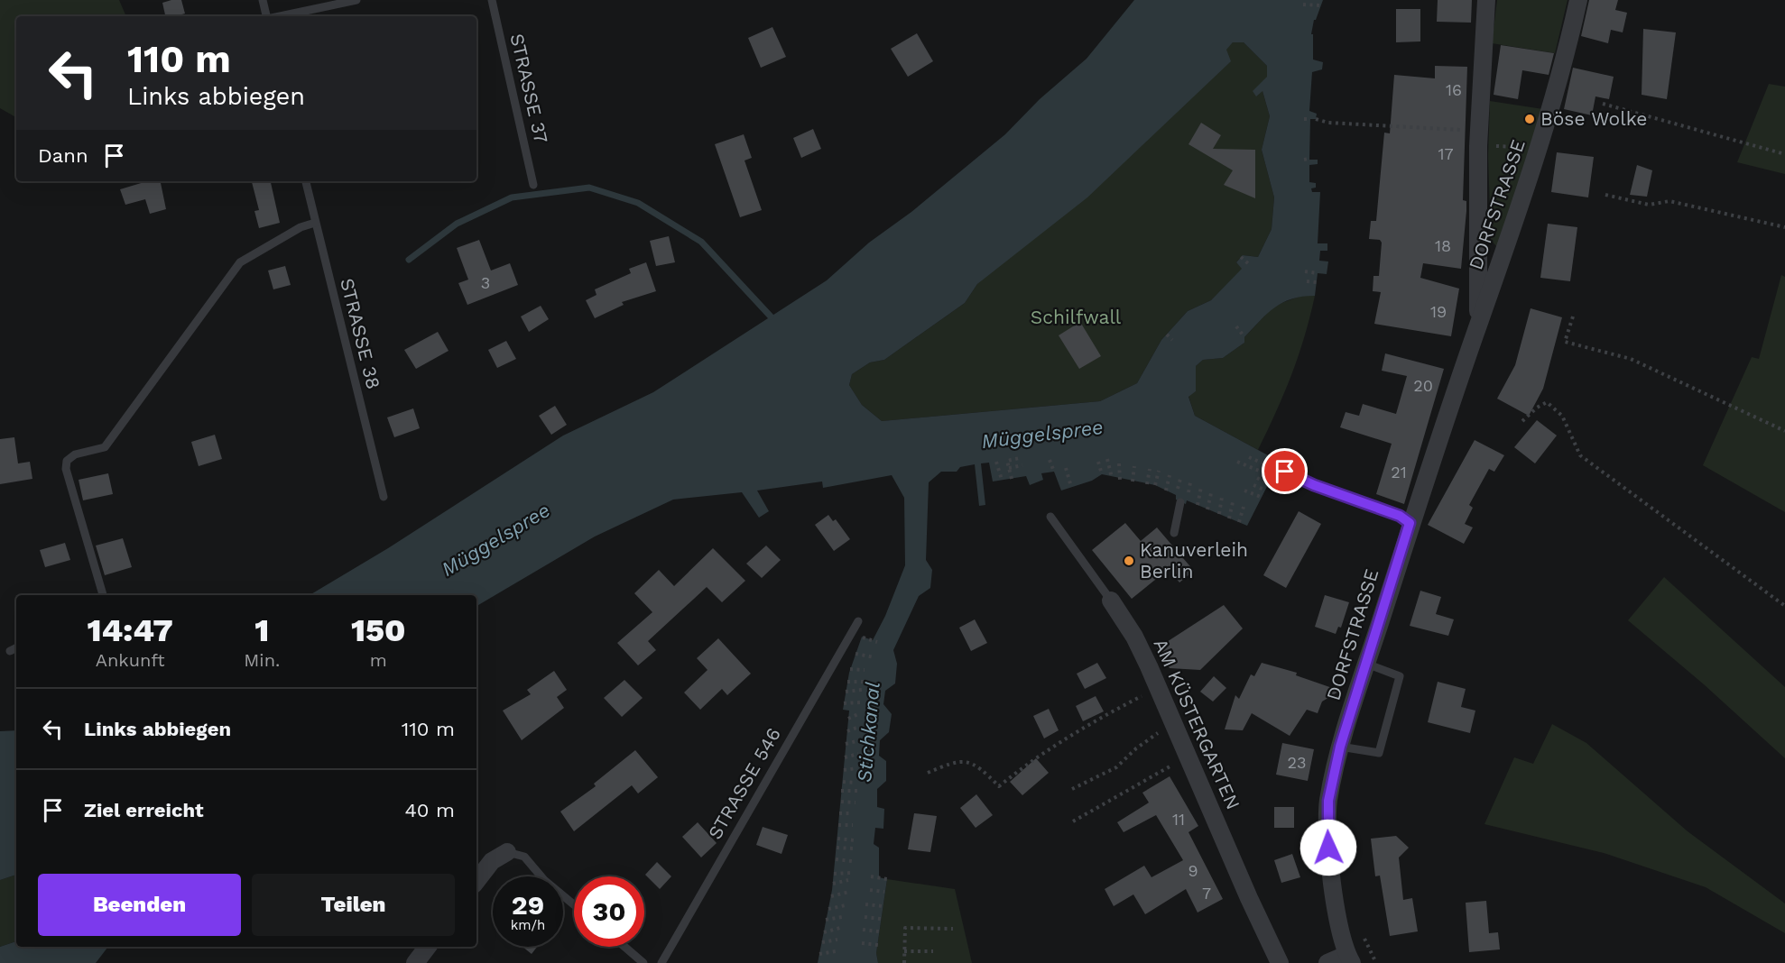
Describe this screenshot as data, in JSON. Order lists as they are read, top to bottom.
{
  "streets": {
    "street": ["DORFSTRASSE", "AM KÜSTERGARTEN"],
    "lane": ["STRASSE 37", "STRASSE 38", "STRASSE 546"]
  },
  "water": ["Müggelspree", "Stichkanal"],
  "parks": ["Schilfwall"],
  "places": ["Böse Wolke", "Kanuverleih Berlin"],
  "house_numbers": [
    "16",
    "17",
    "18",
    "3",
    "19",
    "20",
    "21",
    "23",
    "11",
    "9",
    "7"
  ],
  "page": {
    "turn": ["110 m", "Links abbiegen"],
    "then": "Dann",
    "eta": [
      "14:47",
      "Ankunft",
      "1",
      "Min.",
      "150",
      "m"
    ],
    "list": [
      {
        "name": "Links abbiegen",
        "value": "110 m"
      },
      {
        "name": "Ziel erreicht",
        "value": "40 m"
      }
    ],
    "buttons": ["Beenden", "Teilen"],
    "speed": "29 km/h",
    "limit": "30"
  }
}
